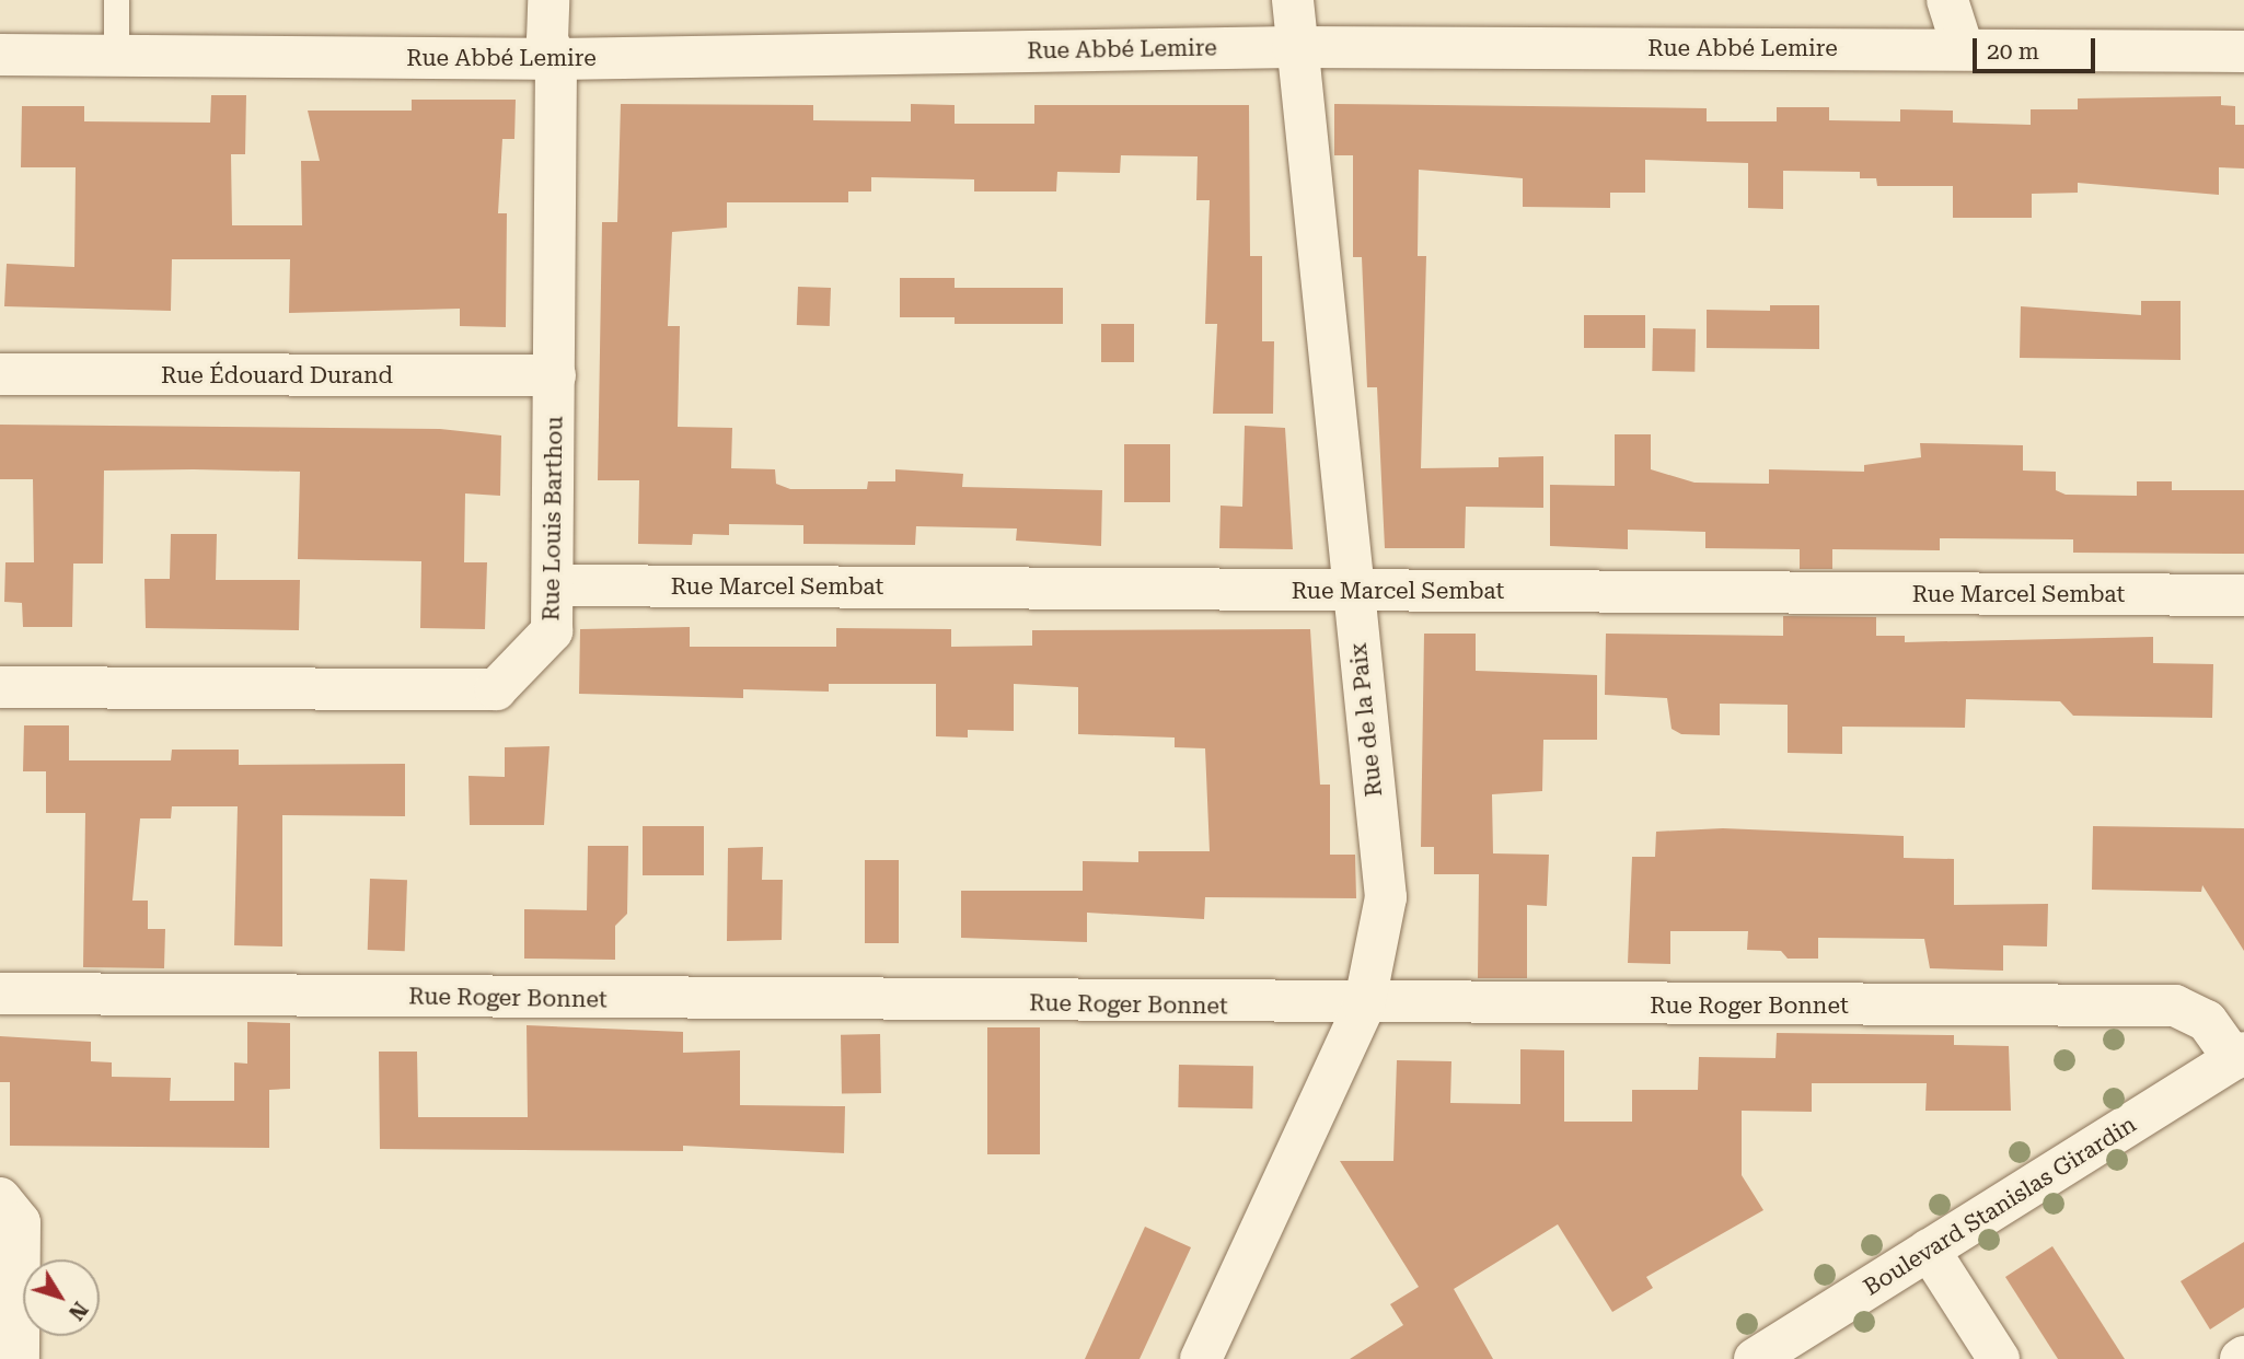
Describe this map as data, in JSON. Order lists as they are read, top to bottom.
{
  "streets": {
    "street": [
      "Rue Abbé Lemire",
      "Rue Édouard Durand",
      "Rue Louis Barthou",
      "Rue Marcel Sembat",
      "Rue de la Paix",
      "Rue Roger Bonnet",
      "Boulevard Stanislas Girardin"
    ]
  },
  "crossings": [
    ["Rue Abbé Lemire", "Rue Louis Barthou"],
    ["Rue Abbé Lemire", "Rue de la Paix"],
    ["Rue Édouard Durand", "Rue Louis Barthou"],
    ["Rue Louis Barthou", "Rue Marcel Sembat"],
    ["Rue Marcel Sembat", "Rue de la Paix"],
    ["Rue de la Paix", "Rue Roger Bonnet"],
    ["Rue Roger Bonnet", "Boulevard Stanislas Girardin"]
  ],
  "scale_bar": "20 m",
  "north": "bottom right"
}
